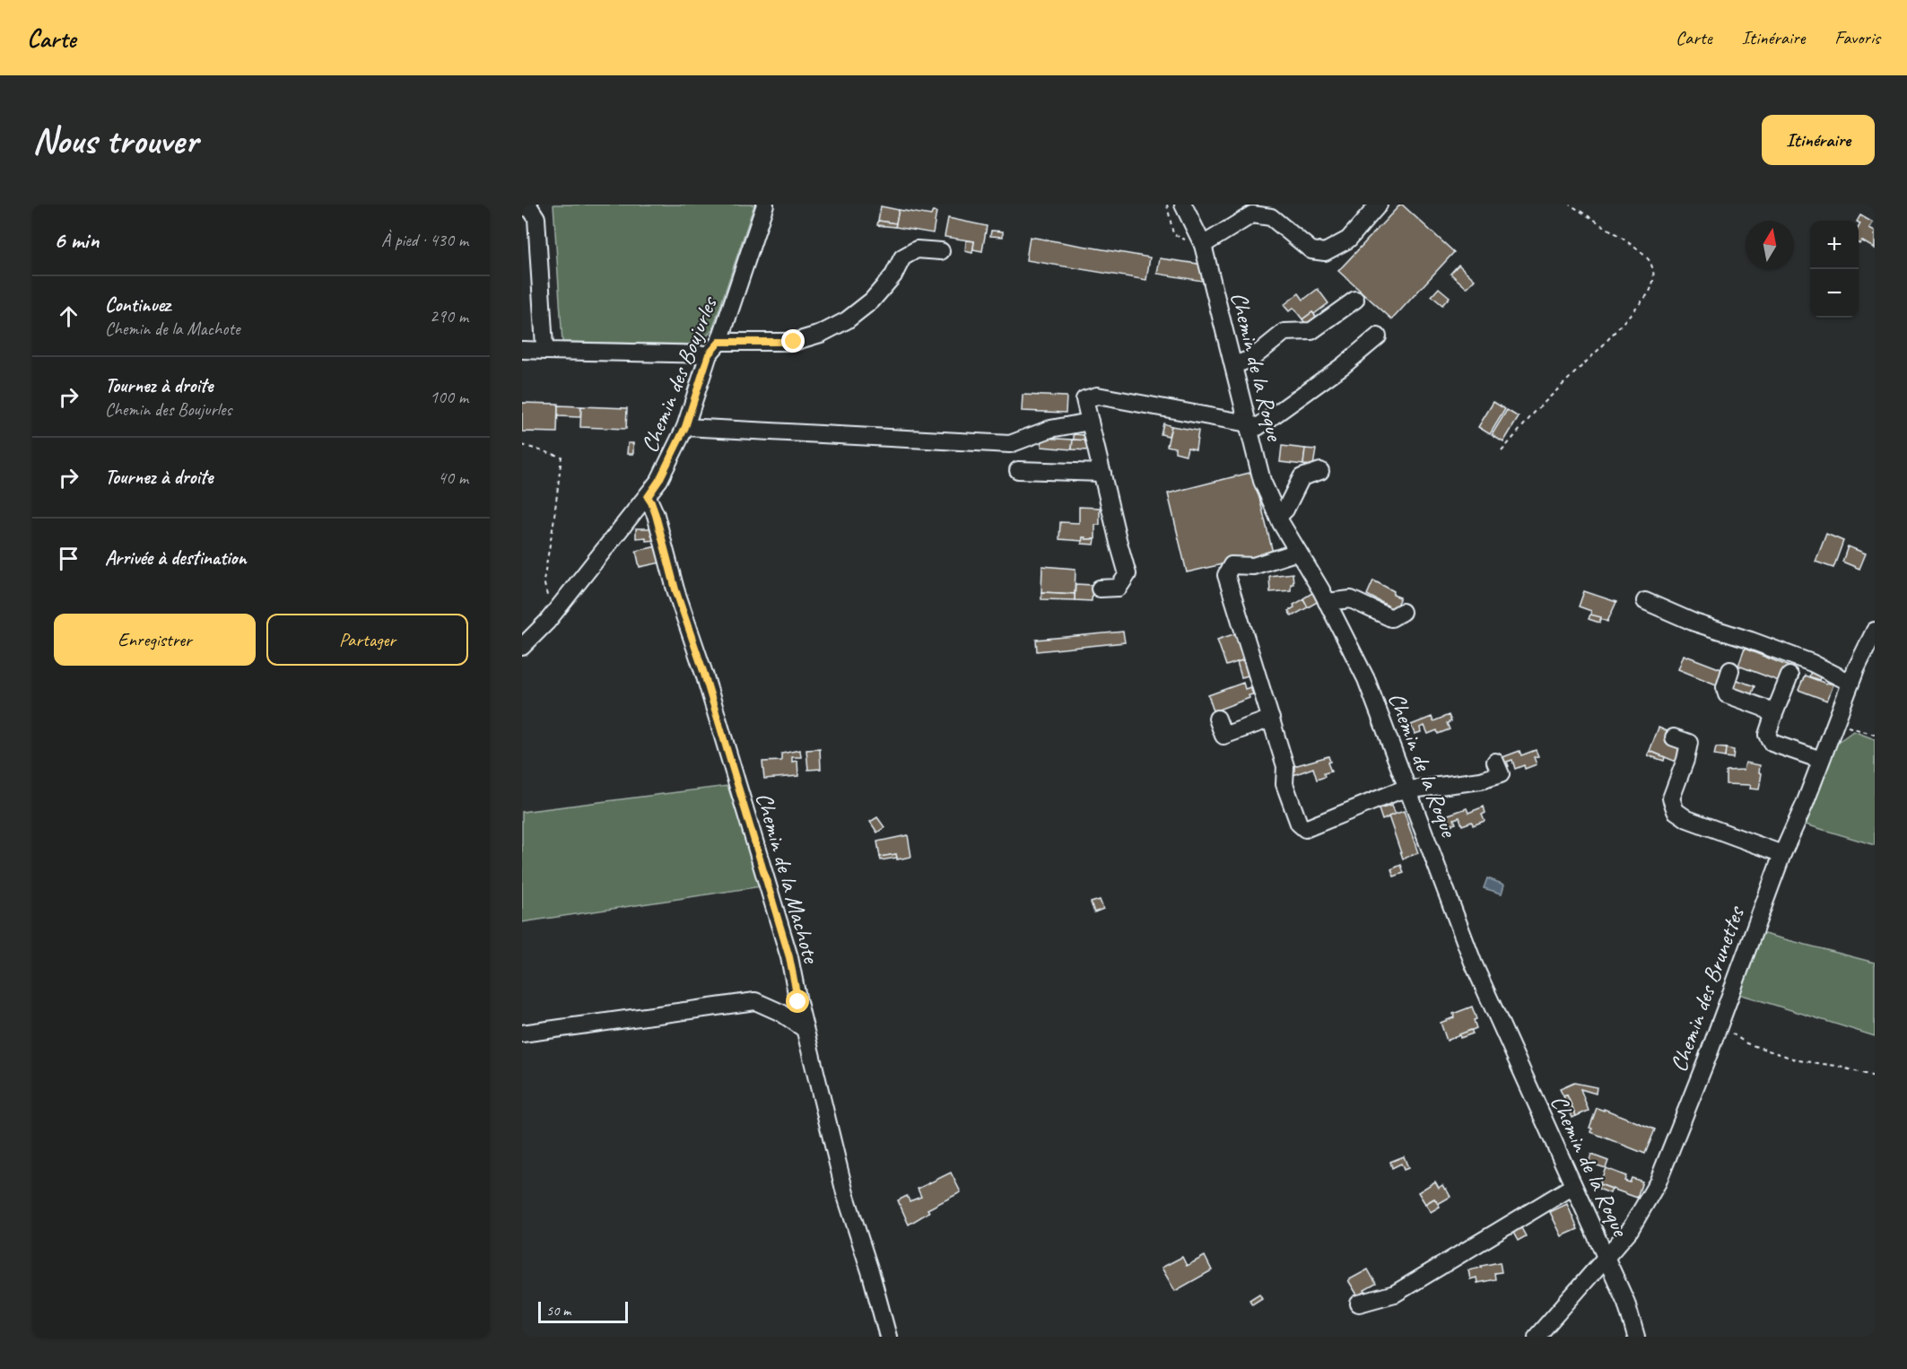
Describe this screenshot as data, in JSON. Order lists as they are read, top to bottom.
{
  "streets": {
    "street": [
      "Chemin de la Roque",
      "Chemin des Boujurles",
      "Chemin de la Machote",
      "Chemin des Brunettes"
    ]
  },
  "crossings": [
    ["Chemin de la Roque", "Chemin des Brunettes"],
    ["Chemin des Boujurles", "Chemin de la Machote"]
  ],
  "scale_bar": "50 m",
  "north": "top",
  "page": {
    "header": "Carte",
    "nav": ["Carte", "Itinéraire", "Favoris"],
    "buttons": [
      "Itinéraire",
      ["Enregistrer", "Partager"]
    ],
    "title": "Nous trouver",
    "heading": ["6 min", "À pied · 430 m"],
    "map_buttons": ["+", "−"],
    "list": [
      ["Continuez", "Chemin de la Machote", "290 m"],
      ["Tournez à droite", "Chemin des Boujurles", "100 m"],
      ["Tournez à droite", "40 m"],
      "Arrivée à destination"
    ],
    "scale": "50 m"
  }
}
